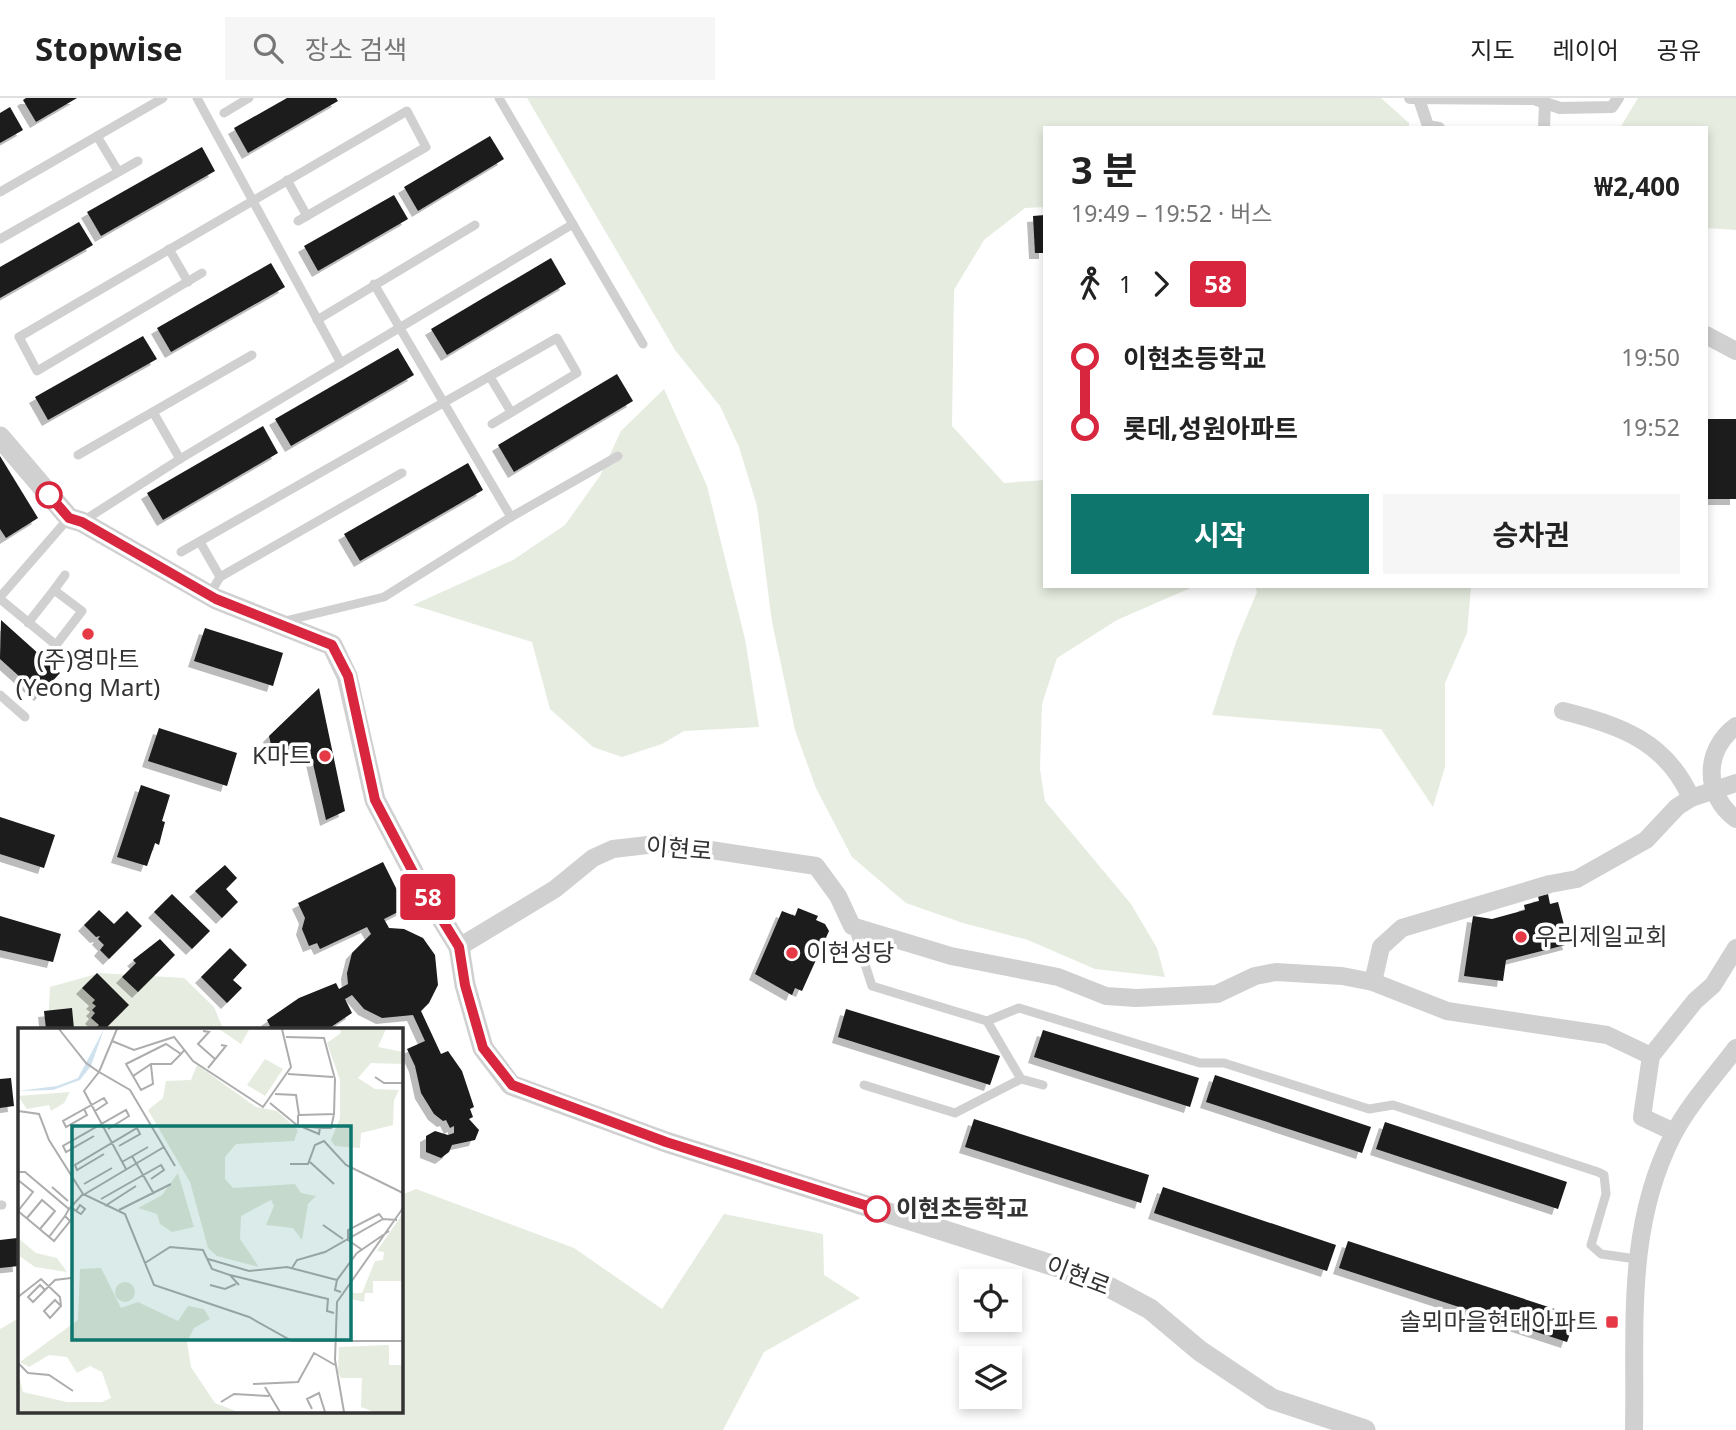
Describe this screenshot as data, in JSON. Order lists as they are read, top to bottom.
{
  "streets": {
    "street": ["이현로"]
  },
  "places": {
    "other": [
      "(주)영마트 (Yeong Mart)",
      "K마트",
      "우리제일교회",
      "이현성당",
      "이현초등학교"
    ],
    "transit": ["솔뫼마을현대아파트"]
  },
  "lines": ["bus line 58"],
  "page": {
    "header": "Stopwise",
    "search": "장소 검색",
    "nav": ["지도", "레이어", "공유"],
    "on_map": "58",
    "heading": ["3 분", "19:49 – 19:52 · 버스", "₩2,400"],
    "legs": ["1", "58"],
    "list": [
      {
        "name": "이현초등학교",
        "value": "19:50"
      },
      {
        "name": "롯데,성원아파트",
        "value": "19:52"
      }
    ],
    "buttons": ["시작", "승차권"]
  }
}
